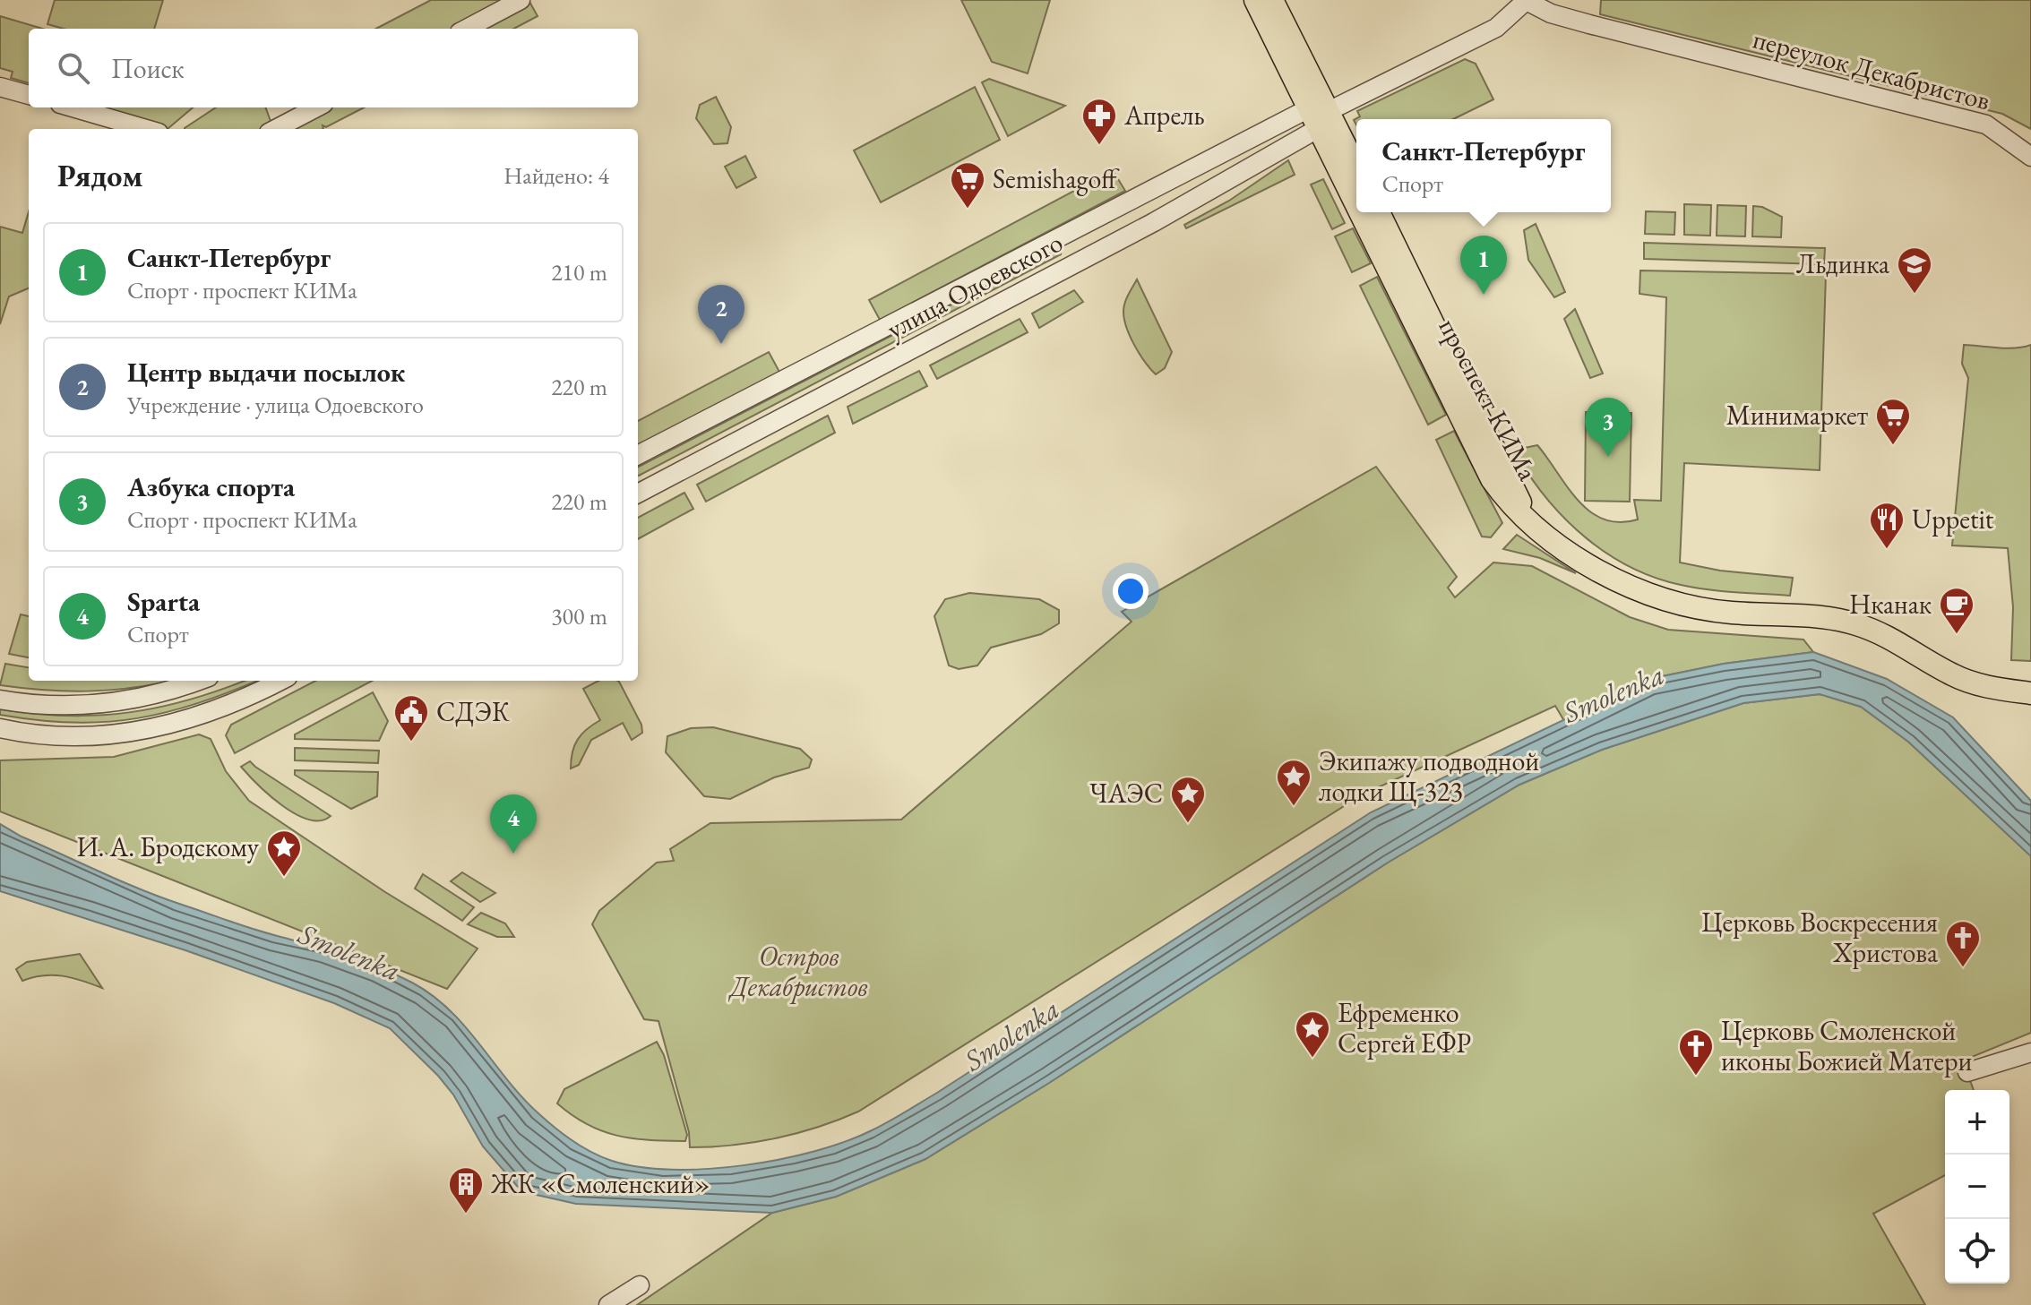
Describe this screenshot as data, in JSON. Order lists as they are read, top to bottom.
{
  "streets": {
    "main road": ["проспект КИМа"],
    "street": ["переулок Декабристов", "улица Одоевского"]
  },
  "crossings": [
    ["переулок Декабристов", "улица Одоевского"],
    ["улица Одоевского", "проспект КИМа"]
  ],
  "water": ["Smolenka"],
  "parks": ["Остров Декабристов"],
  "places": {
    "pharmacy": ["Апрель"],
    "supermarket": ["Semishagoff", "Минимаркет"],
    "school or university": ["Льдинка"],
    "restaurant": ["Uppetit"],
    "cafe": ["Нканак"],
    "public building": ["СДЭК"],
    "place": [
      "Экипажу подводной лодки Щ-323",
      "ЧАЭС",
      "И. А. Бродскому",
      "Ефременко Сергей ЕФР"
    ],
    "church": ["Церковь Воскресения Христова", "Церковь Смоленской иконы Божией Матери"],
    "building": ["ЖК «Смоленский»"]
  },
  "page": {
    "search": "Поиск",
    "popup": ["Санкт-Петербург", "Спорт"],
    "heading": ["Рядом", "Найдено: 4"],
    "list": [
      {
        "mark": "1",
        "name": "Санкт-Петербург",
        "note": "Спорт · проспект КИМа",
        "value": "210 m"
      },
      {
        "mark": "2",
        "name": "Центр выдачи посылок",
        "note": "Учреждение · улица Одоевского",
        "value": "220 m"
      },
      {
        "mark": "3",
        "name": "Азбука спорта",
        "note": "Спорт · проспект КИМа",
        "value": "220 m"
      },
      {
        "mark": "4",
        "name": "Sparta",
        "note": "Спорт",
        "value": "300 m"
      }
    ],
    "pins": [
      "1",
      "2",
      "3",
      "4"
    ],
    "map_buttons": ["+", "−"]
  }
}
